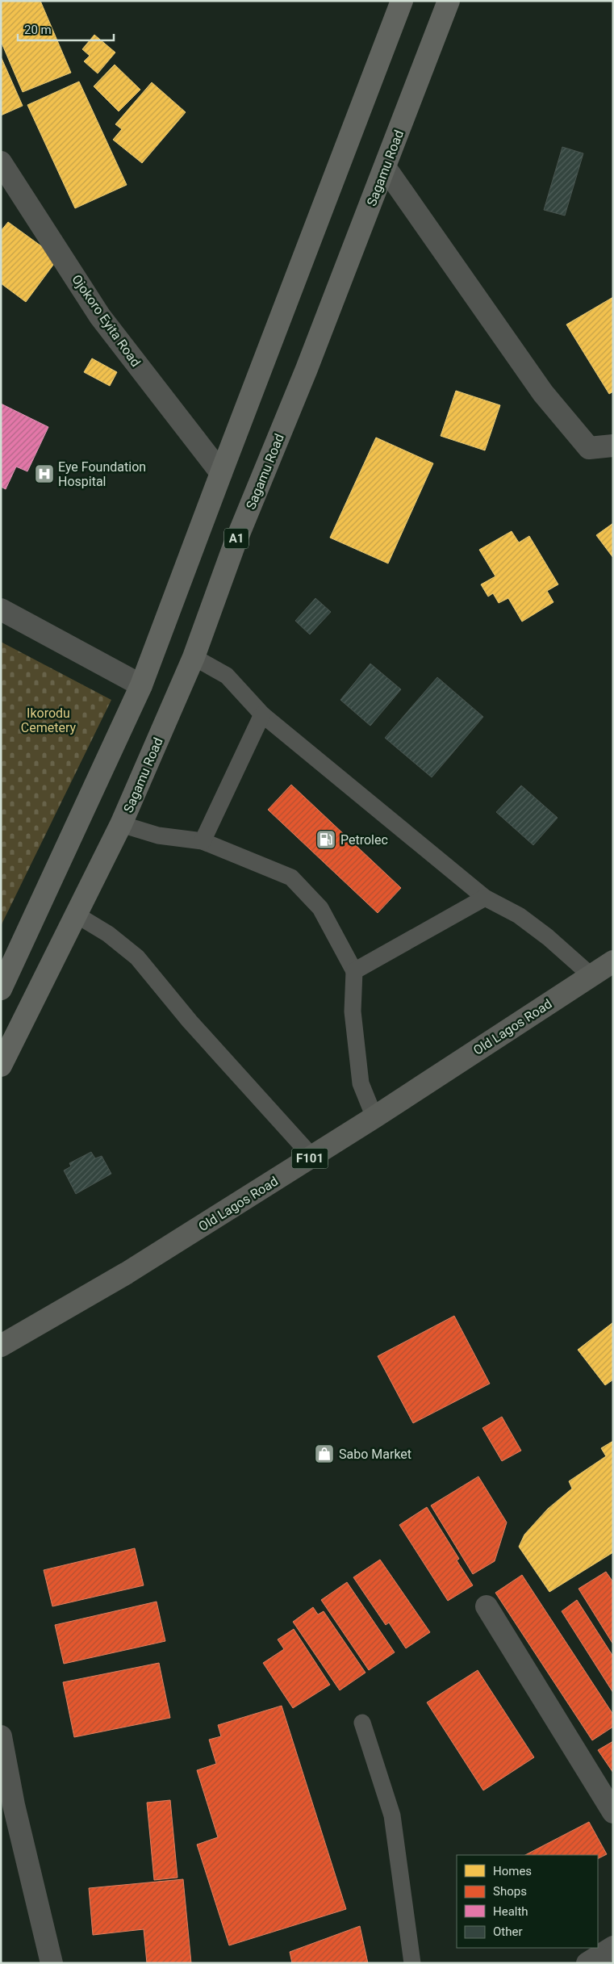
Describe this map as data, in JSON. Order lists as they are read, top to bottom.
{
  "streets": {
    "highway": ["Sagamu Road", "A1"],
    "main road": ["Old Lagos Road", "F101"],
    "street": ["Ojokoro Eyita Road"]
  },
  "parks": ["Ikorodu Cemetery"],
  "places": {
    "hospital": ["Eye Foundation Hospital"],
    "fuel station": ["Petrolec"],
    "shop": ["Sabo Market"]
  },
  "legend": [
    "Homes",
    "Shops",
    "Health",
    "Other"
  ],
  "scale_bar": "20 m"
}
